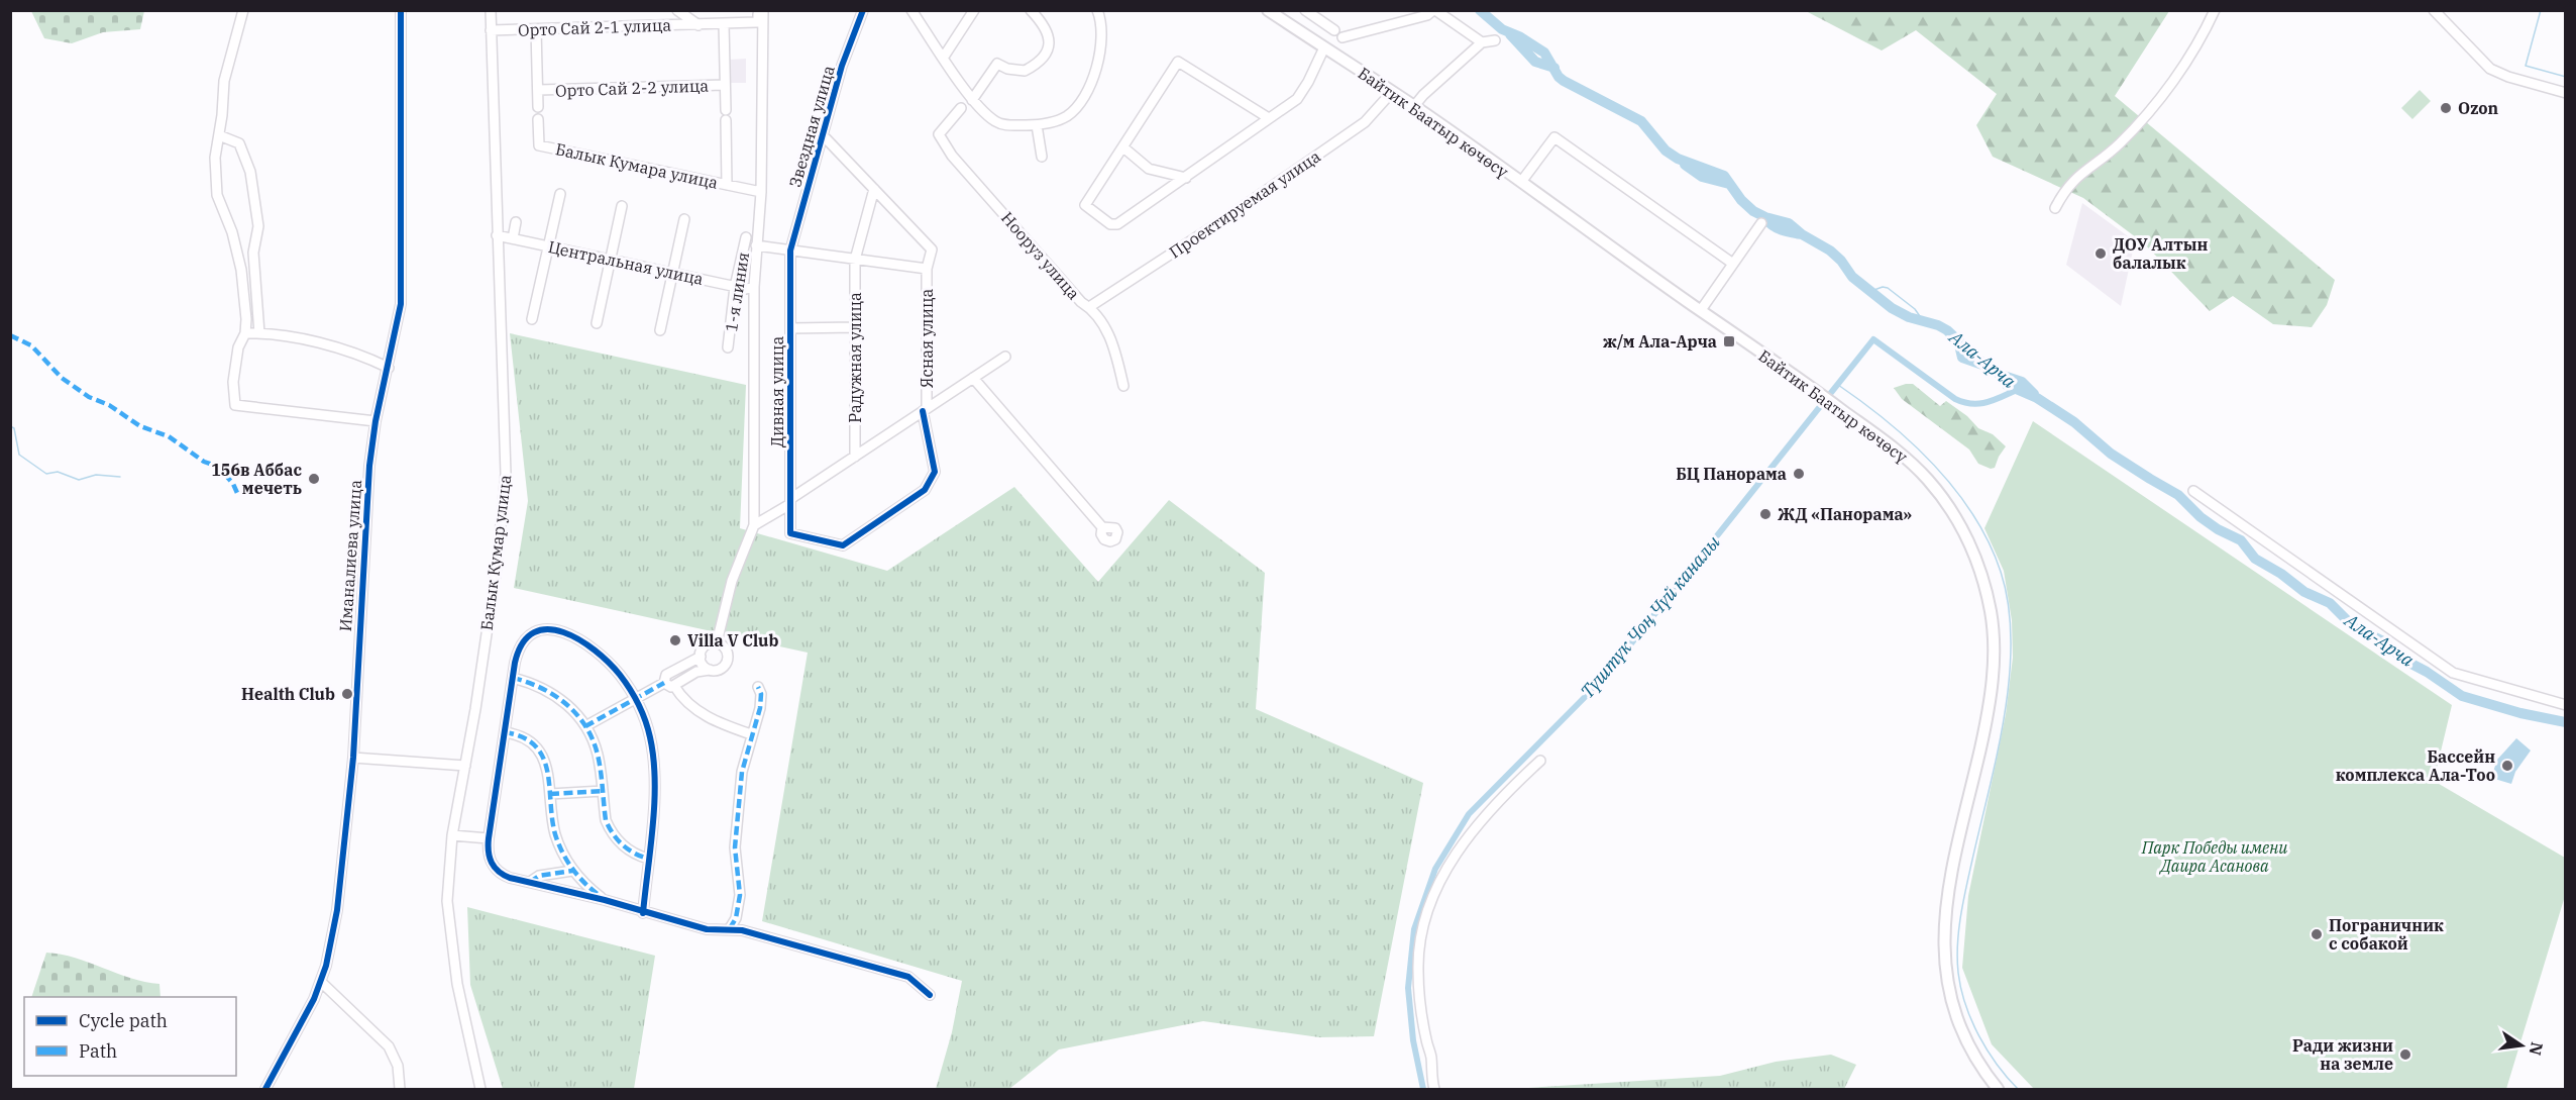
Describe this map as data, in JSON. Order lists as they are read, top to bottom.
{
  "streets": {
    "main road": ["Байтик Баатыр көчөсү"],
    "street": [
      "Орто Сай 2-1 улица",
      "Орто Сай 2-2 улица",
      "Звездная улица",
      "Балык Кумара улица",
      "Проектируемая улица",
      "Нооруз улица",
      "Центральная улица",
      "1-я линия",
      "Ясная улица",
      "Радужная улица",
      "Дивная улица",
      "Балык Кумар улица",
      "Иманалиева улица"
    ]
  },
  "crossings": [
    ["Орто Сай 2-1 улица", "Орто Сай 2-2 улица"],
    ["Орто Сай 2-1 улица", "Балык Кумар улица"],
    ["Байтик Баатыр көчөсү", "Проектируемая улица"],
    ["Звездная улица", "Ясная улица"],
    ["Звездная улица", "Дивная улица"],
    ["Проектируемая улица", "Нооруз улица"],
    ["Центральная улица", "1-я линия"],
    ["Центральная улица", "Балык Кумар улица"],
    ["Ясная улица", "Дивная улица"]
  ],
  "water": ["Ала-Арча", "Түштүк Чоң Чүй каналы"],
  "parks": ["Парк Победы имени Даира Асанова"],
  "places": {
    "other": [
      "Ozon",
      "ДОУ Алтын балалык",
      "БЦ Панорама",
      "156в Аббас мечеть",
      "ЖД «Панорама»",
      "Villa V Club",
      "Health Club",
      "Бассейн комплекса Ала-Тоо",
      "Пограничник с собакой",
      "Ради жизни на земле"
    ],
    "transit": ["ж/м Ала-Арча"]
  },
  "legend": ["Cycle path", "Path"],
  "north": "right"
}
